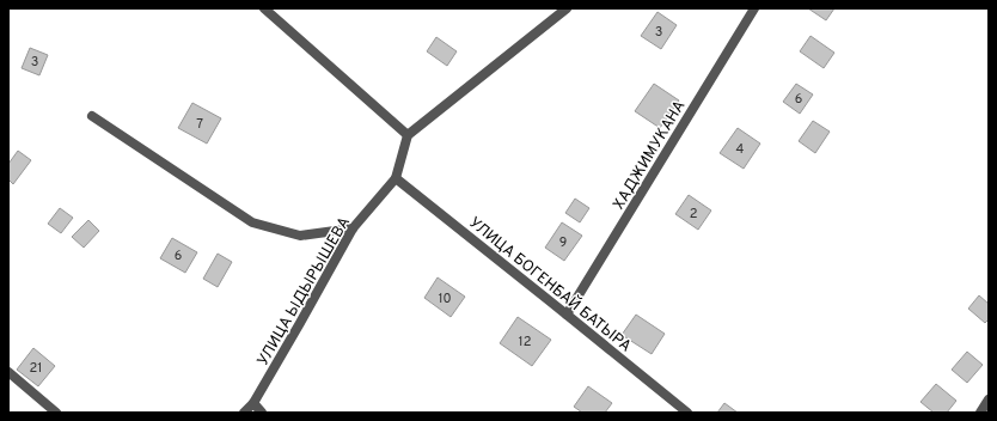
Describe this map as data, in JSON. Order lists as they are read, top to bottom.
{
  "streets": {
    "street": ["ХАДЖИМУКАНА", "УЛИЦА БОГЕНБАЙ БАТЫРА", "УЛИЦА ЫДЫРЫШЕВА"]
  },
  "crossings": [
    ["ХАДЖИМУКАНА", "УЛИЦА БОГЕНБАЙ БАТЫРА"],
    ["УЛИЦА БОГЕНБАЙ БАТЫРА", "УЛИЦА ЫДЫРЫШЕВА"]
  ],
  "house_numbers": [
    "3",
    "3",
    "6",
    "7",
    "4",
    "2",
    "9",
    "6",
    "10",
    "12",
    "21"
  ]
}
